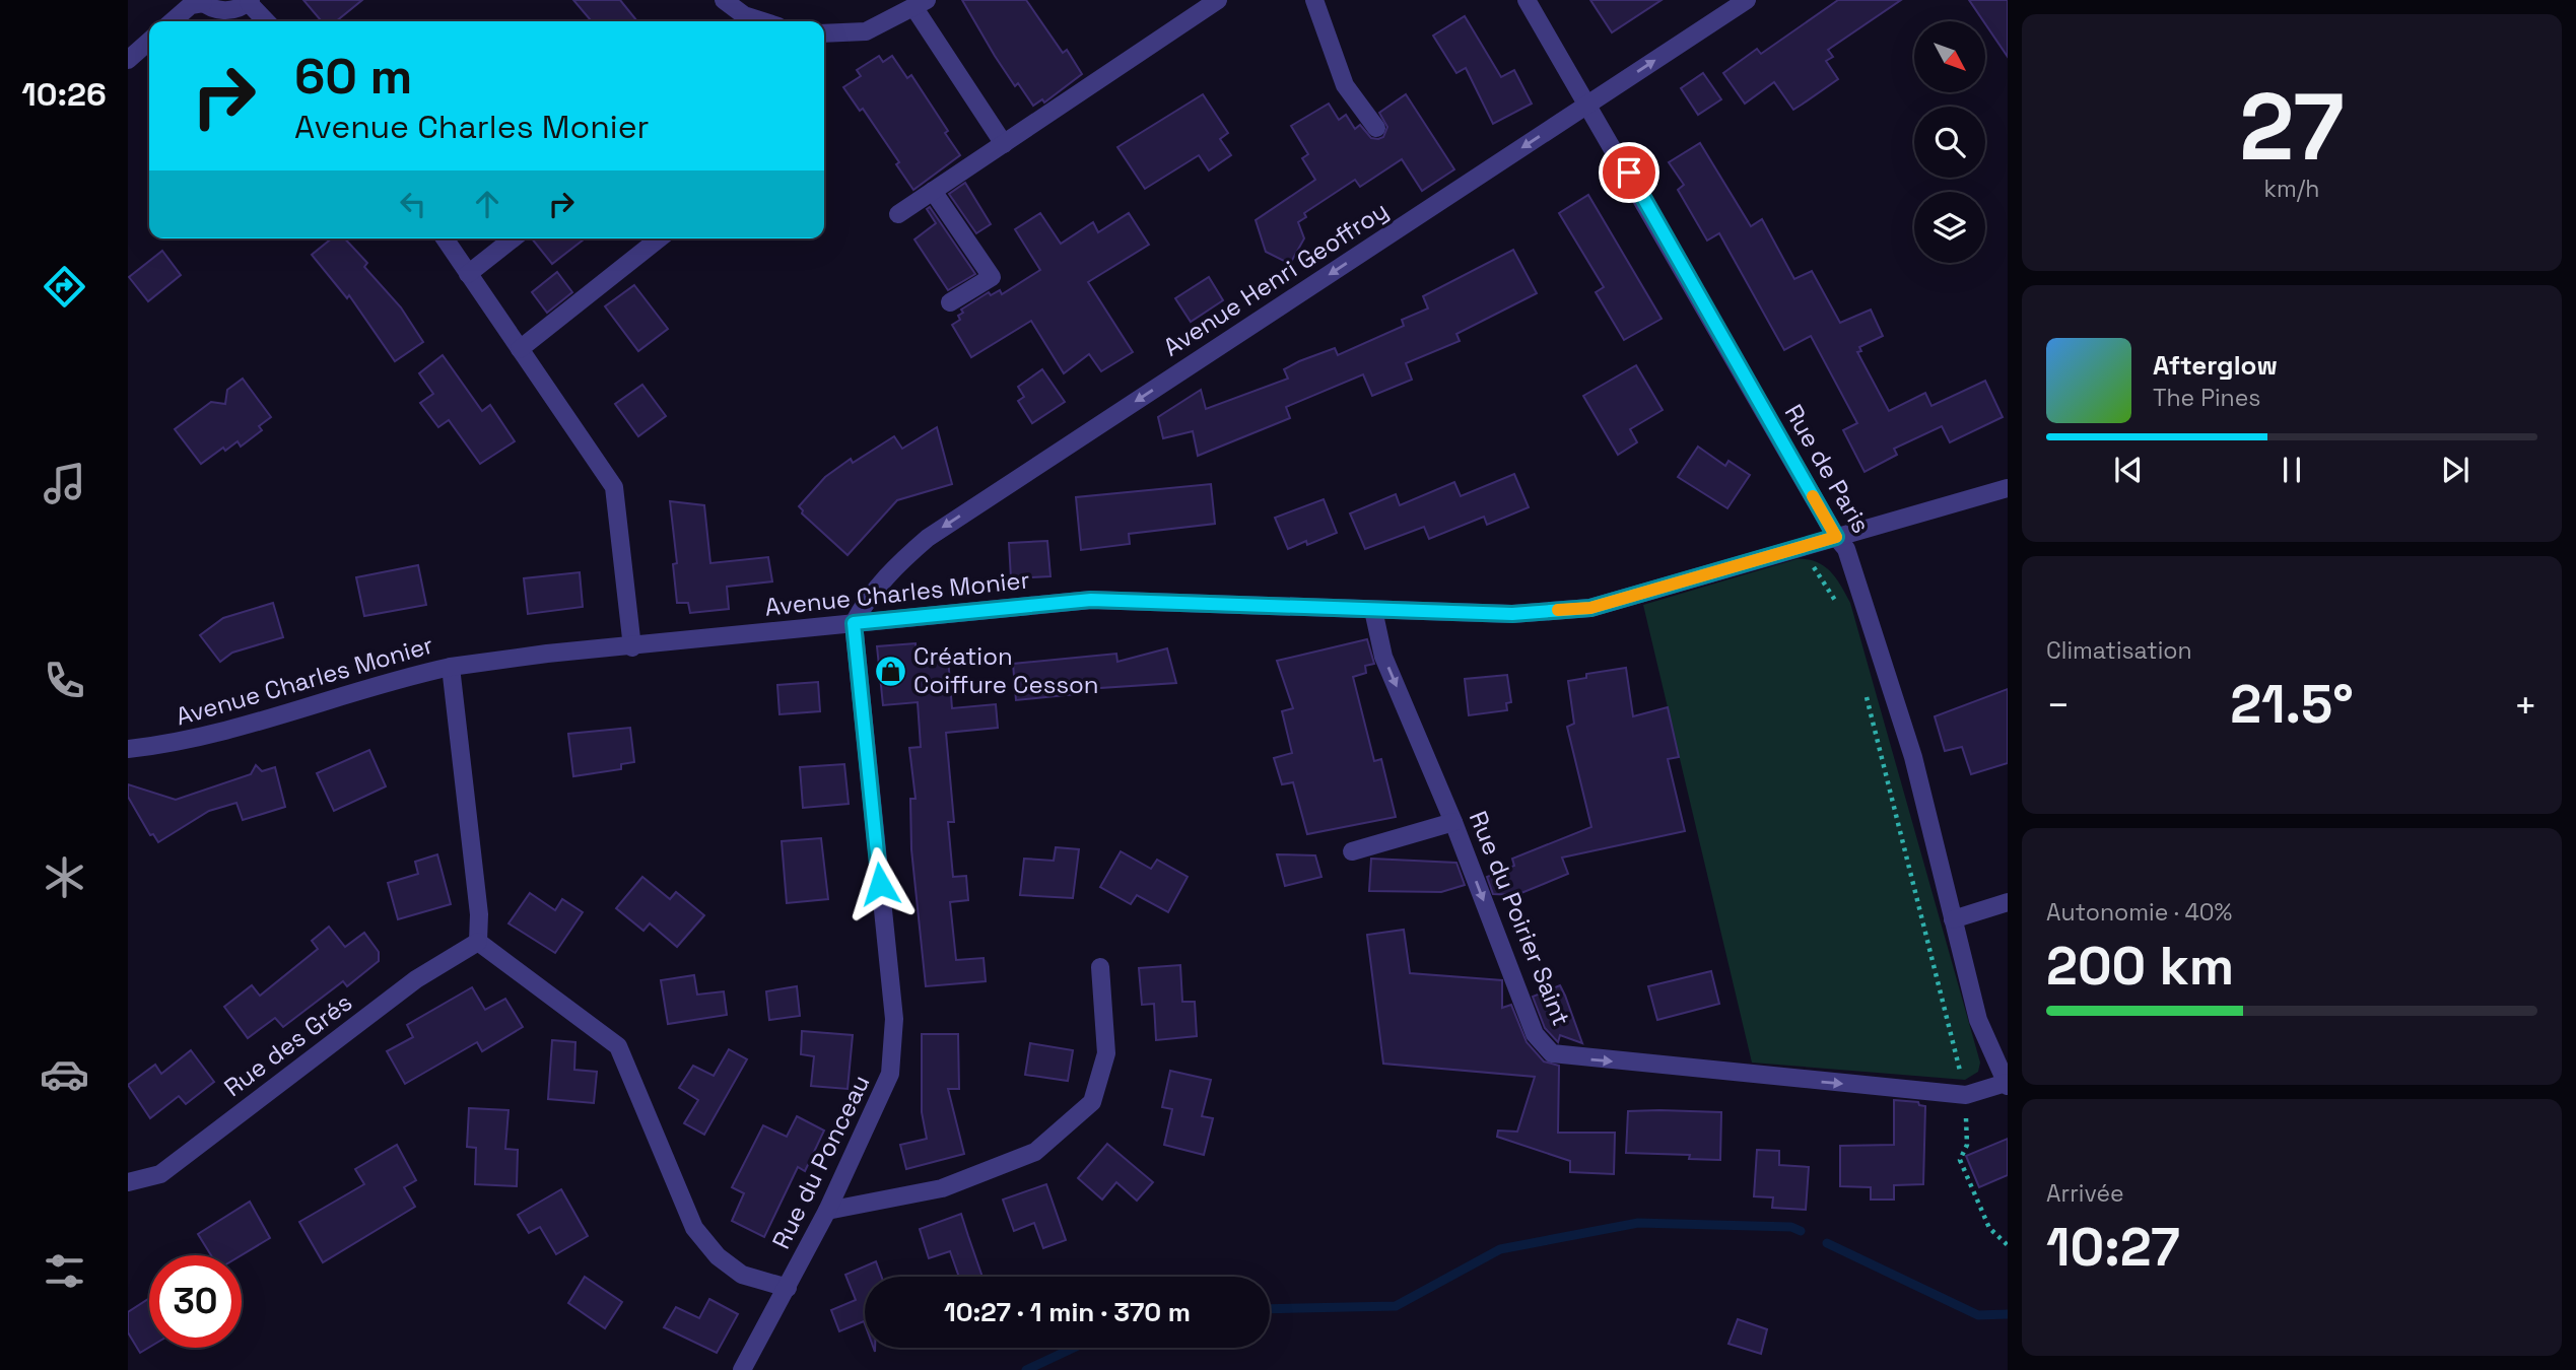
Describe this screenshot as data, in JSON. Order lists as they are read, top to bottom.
{
  "streets": {
    "street": [
      "Avenue Henri Geoffroy",
      "Rue de Paris",
      "Avenue Charles Monier",
      "Rue du Poirier Saint",
      "Rue des Grés",
      "Rue du Ponceau"
    ]
  },
  "crossings": [
    ["Avenue Henri Geoffroy", "Rue de Paris"],
    ["Avenue Henri Geoffroy", "Avenue Charles Monier"],
    ["Avenue Henri Geoffroy", "Rue du Ponceau"],
    ["Rue de Paris", "Avenue Charles Monier"],
    ["Rue de Paris", "Rue du Poirier Saint"],
    ["Avenue Charles Monier", "Rue du Poirier Saint"],
    ["Avenue Charles Monier", "Rue du Ponceau"]
  ],
  "one_way": ["Rue du Poirier Saint"],
  "places": {
    "shop": ["Création Coiffure Cesson"]
  },
  "north": "bottom right",
  "page": {
    "tabs": "10:26",
    "tile": [
      ["27", "km/h"],
      "Climatisation",
      ["Autonomie · 40%", "200 km"],
      ["Arrivée", "10:27"]
    ],
    "turn": ["60 m", "Avenue Charles Monier"],
    "song": ["Afterglow", "The Pines"],
    "heat": ["−", "21.5°", "+"],
    "limit": "30",
    "trip": "10:27 · 1 min · 370 m"
  }
}
